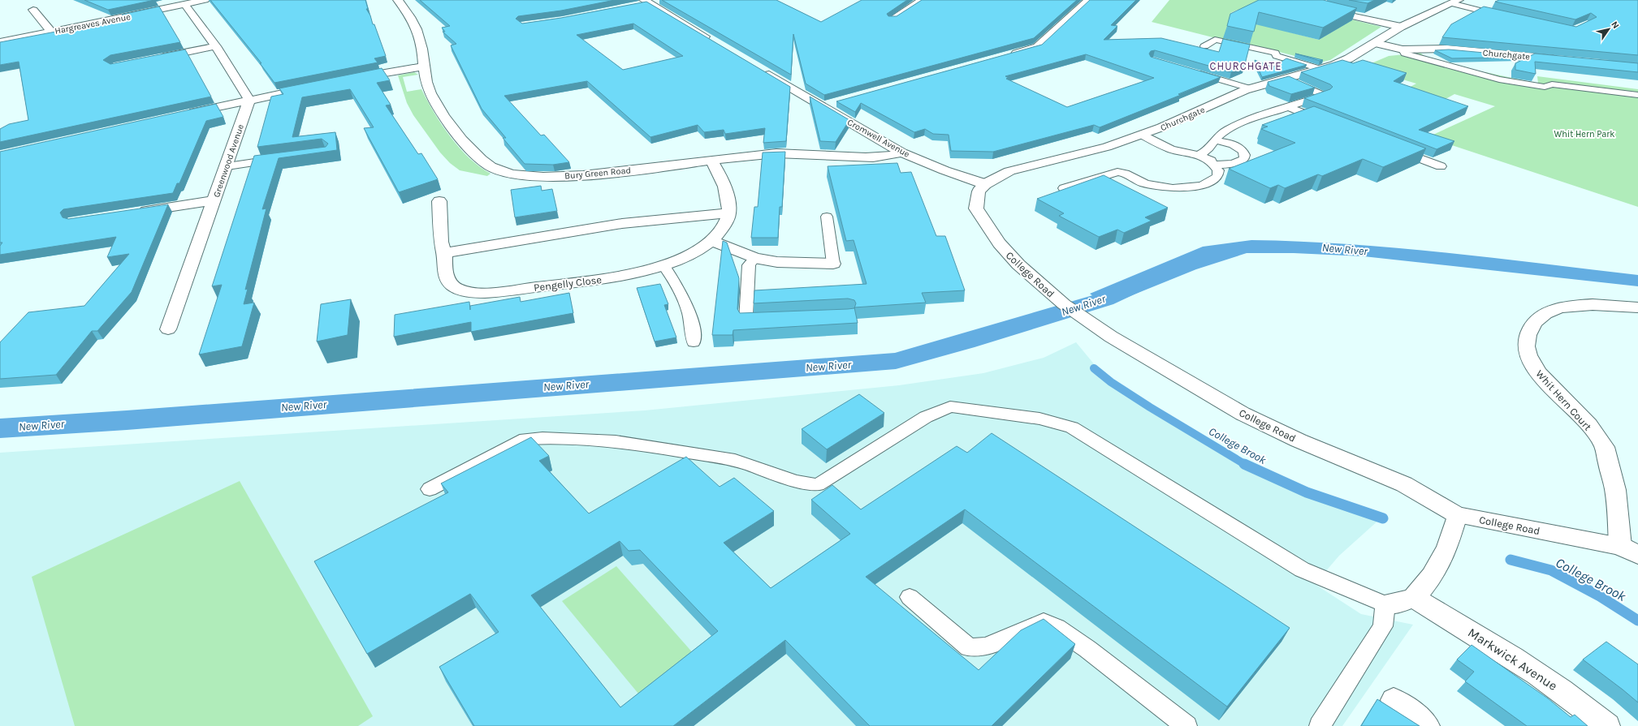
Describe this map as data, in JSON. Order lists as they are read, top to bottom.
{
  "streets": {
    "street": [
      "Hargreaves Avenue",
      "Churchgate",
      "Cromwell Avenue",
      "Greenwood Avenue",
      "Bury Green Road",
      "College Road",
      "Pengelly Close",
      "Whit Hern Court",
      "Markwick Avenue"
    ]
  },
  "crossings": [
    ["Churchgate", "Cromwell Avenue"],
    ["Churchgate", "College Road"],
    ["Cromwell Avenue", "Bury Green Road"],
    ["Cromwell Avenue", "College Road"],
    ["College Road", "Whit Hern Court"]
  ],
  "districts": ["CHURCHGATE"],
  "water": ["New River", "College Brook"],
  "parks": ["Whit Hern Park"],
  "north": "top right"
}
